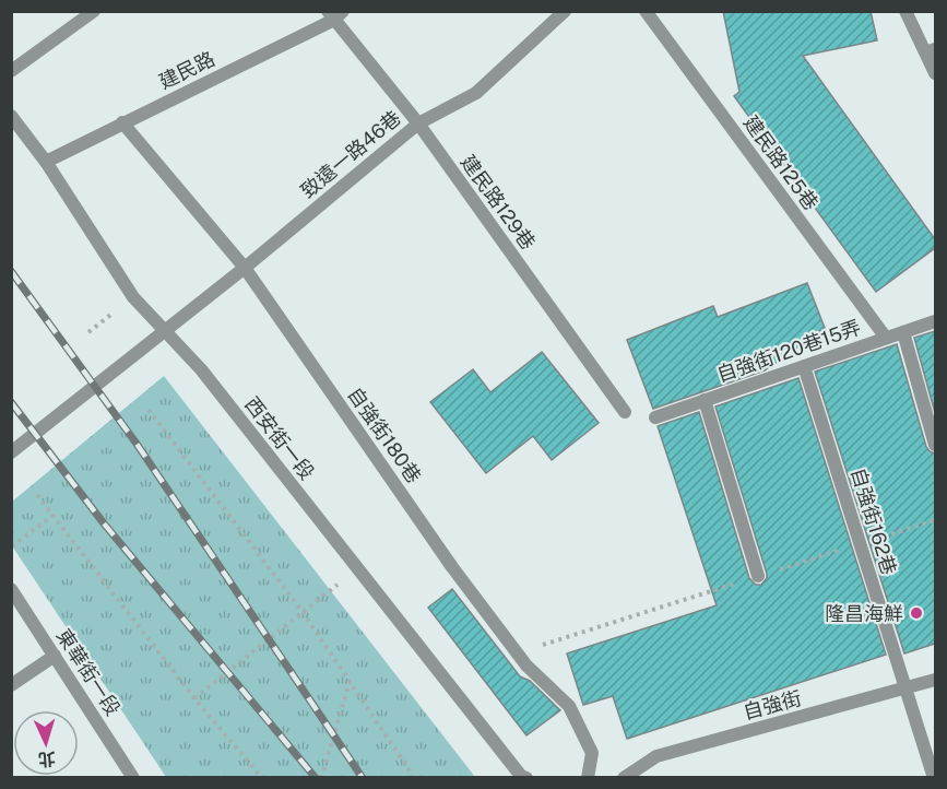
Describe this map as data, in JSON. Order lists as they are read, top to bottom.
{
  "streets": {
    "street": [
      "建民路",
      "致遠一路46巷",
      "建民路125巷",
      "建民路129巷",
      "自強街120巷15弄",
      "自強街180巷",
      "西安街一段",
      "自強街162巷",
      "東華街一段",
      "自強街"
    ]
  },
  "crossings": [
    ["建民路", "建民路129巷"],
    ["建民路", "自強街180巷"],
    ["建民路", "西安街一段"],
    ["致遠一路46巷", "建民路129巷"],
    ["致遠一路46巷", "自強街180巷"],
    ["致遠一路46巷", "西安街一段"],
    ["建民路125巷", "自強街120巷15弄"],
    ["自強街120巷15弄", "自強街162巷"],
    ["自強街162巷", "自強街"]
  ],
  "places": ["隆昌海鮮"],
  "north": "bottom"
}
